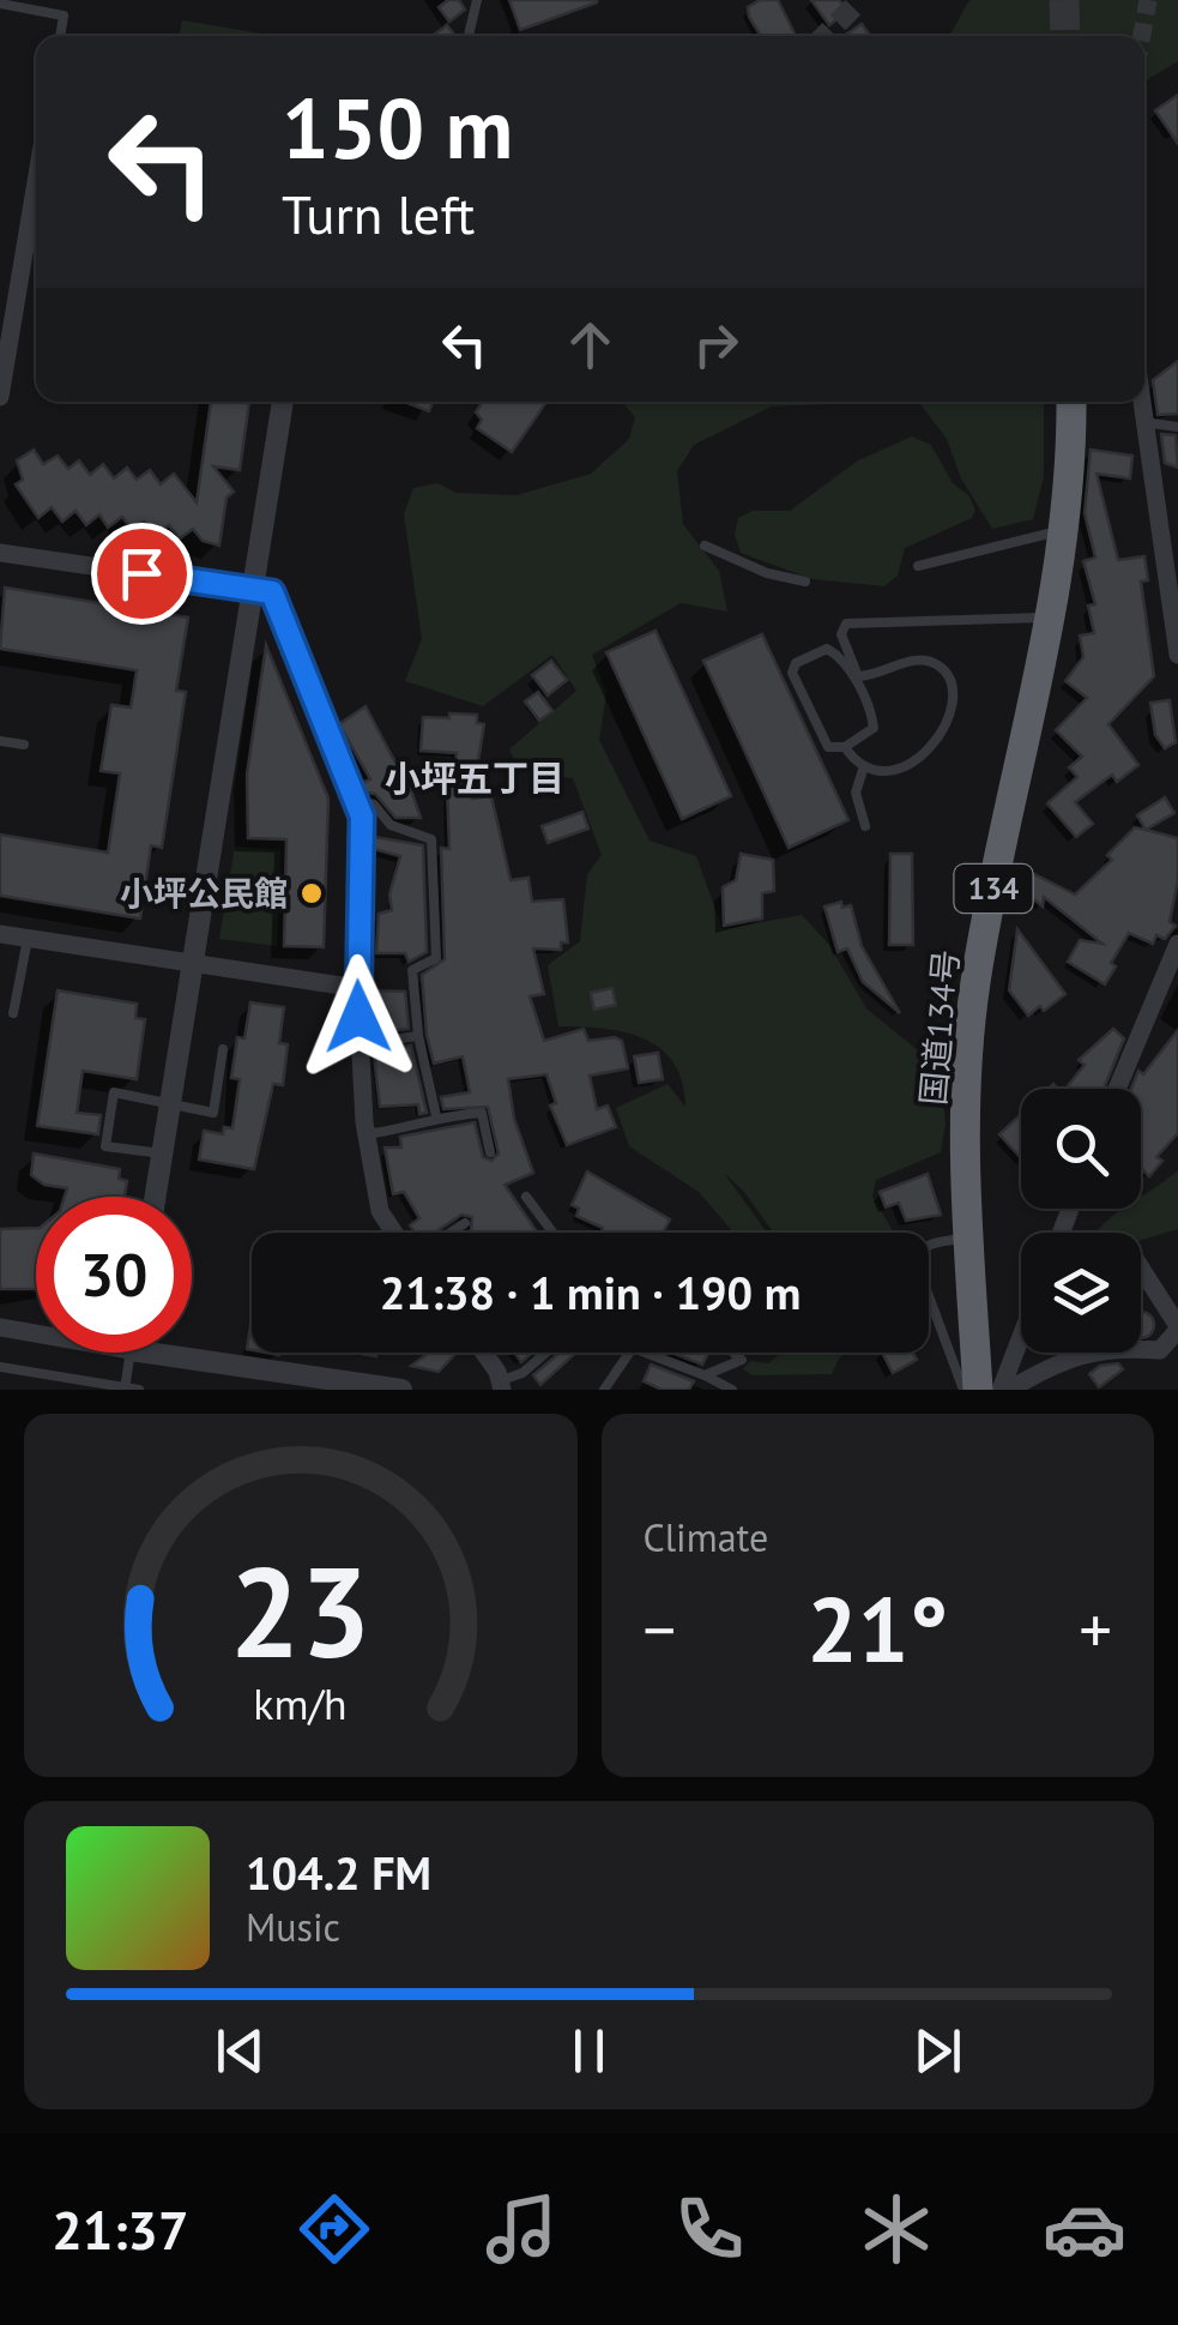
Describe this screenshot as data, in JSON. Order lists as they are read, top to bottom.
{
  "streets": {
    "highway": ["134", "国道134号"]
  },
  "districts": ["小坪五丁目"],
  "places": ["小坪公民館"],
  "page": {
    "turn": ["150 m", "Turn left"],
    "limit": "30",
    "trip": "21:38 · 1 min · 190 m",
    "tile": "Climate",
    "heat": ["−", "21°", "+"],
    "song": ["104.2 FM", "Music"],
    "tabs": "21:37",
    "gauge": ["23", "km/h"]
  }
}
